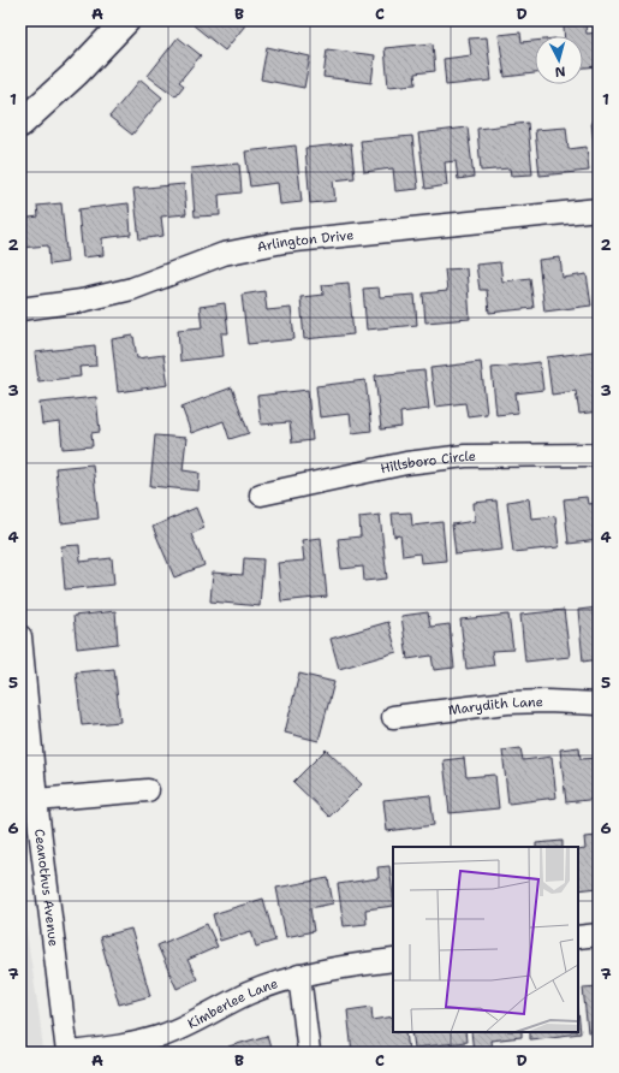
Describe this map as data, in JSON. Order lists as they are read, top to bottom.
{
  "streets": {
    "street": [
      "Arlington Drive",
      "Hillsboro Circle",
      "Marydith Lane",
      "Ceanothus Avenue",
      "Kimberlee Lane"
    ]
  },
  "north": "bottom",
  "grid": {
    "columns": [
      "A",
      "B",
      "C",
      "D"
    ],
    "rows": [
      "1",
      "2",
      "3",
      "4",
      "5",
      "6",
      "7"
    ]
  }
}
